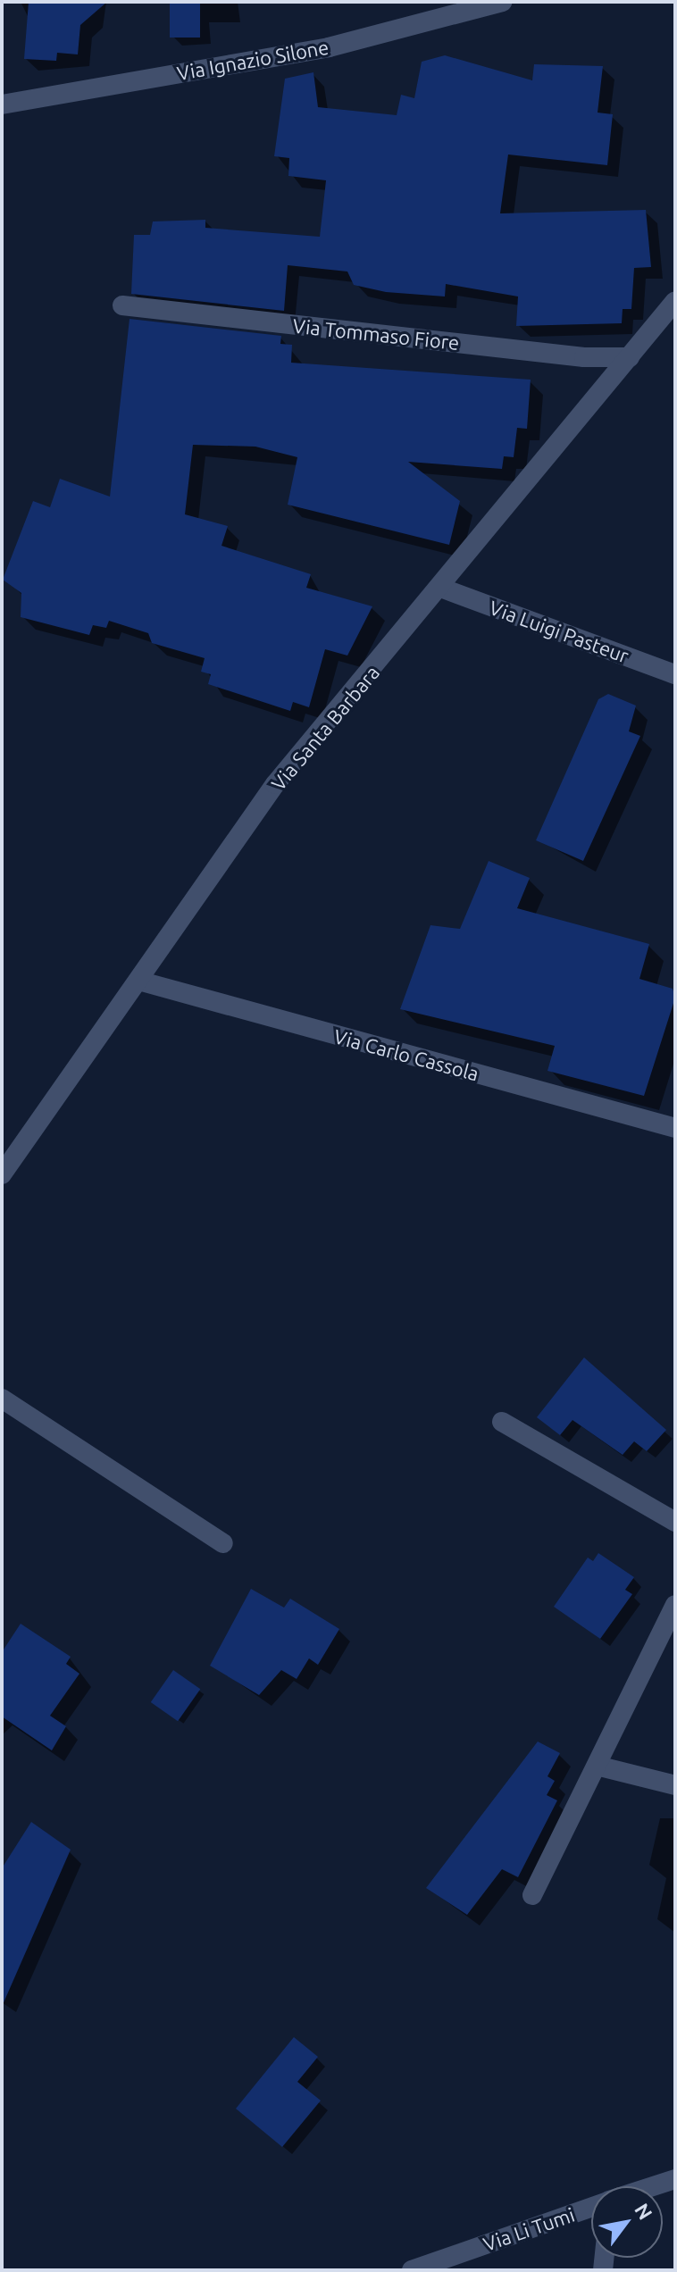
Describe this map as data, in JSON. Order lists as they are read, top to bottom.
{
  "streets": {
    "street": [
      "Via Ignazio Silone",
      "Via Tommaso Fiore",
      "Via Luigi Pasteur",
      "Via Santa Barbara",
      "Via Carlo Cassola",
      "Via Li Tumi"
    ]
  },
  "crossings": [
    ["Via Tommaso Fiore", "Via Santa Barbara"],
    ["Via Luigi Pasteur", "Via Santa Barbara"],
    ["Via Santa Barbara", "Via Carlo Cassola"]
  ],
  "north": "top right"
}
